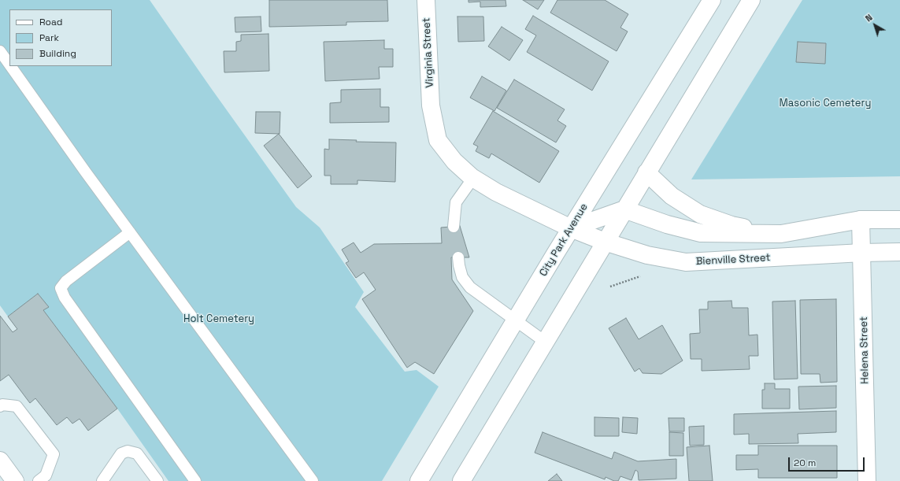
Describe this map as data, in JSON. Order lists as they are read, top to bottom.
{
  "streets": {
    "street": [
      "Virginia Street",
      "City Park Avenue",
      "Bienville Street",
      "Helena Street"
    ]
  },
  "crossings": [
    ["Virginia Street", "Bienville Street"],
    ["City Park Avenue", "Bienville Street"],
    ["Bienville Street", "Helena Street"]
  ],
  "parks": ["Masonic Cemetery", "Holt Cemetery"],
  "legend": ["Road", "Park", "Building"],
  "scale_bar": "20 m",
  "north": "top left"
}
